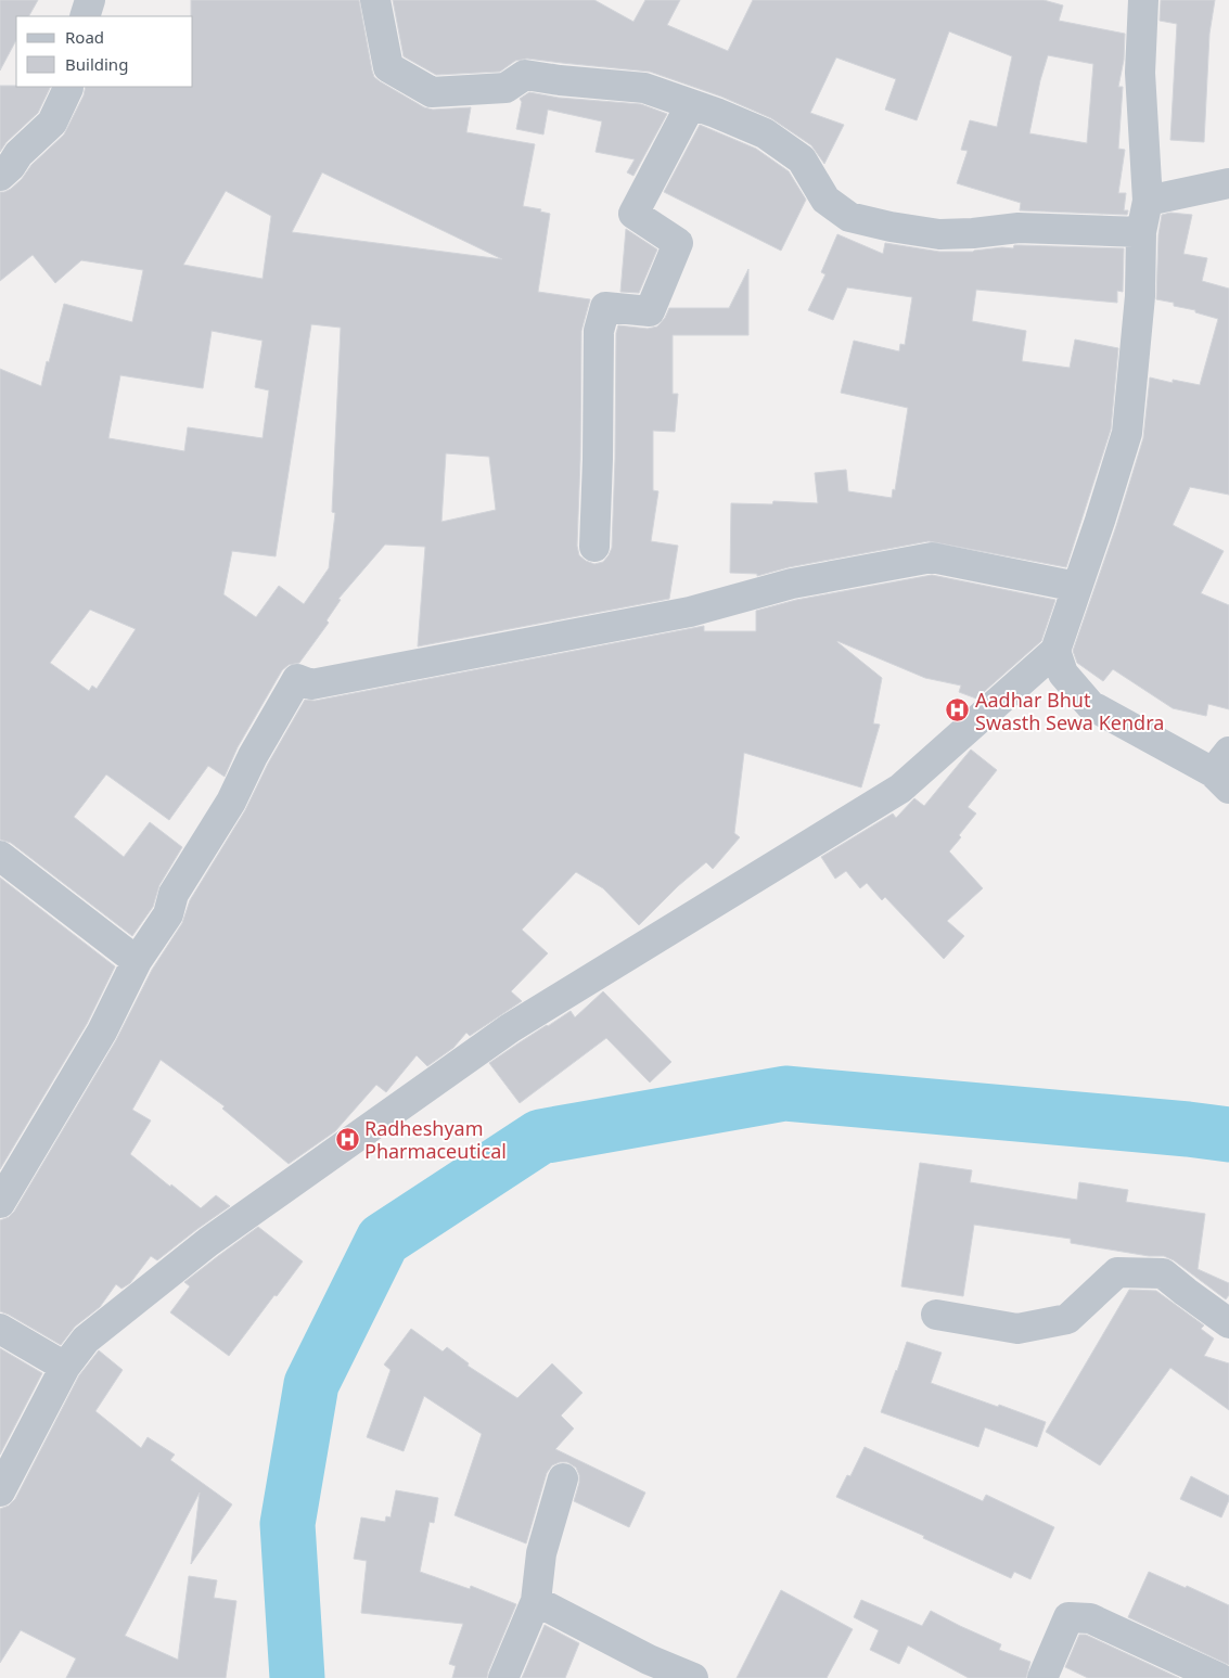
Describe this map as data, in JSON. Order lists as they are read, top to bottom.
{
  "places": {
    "hospital": ["Aadhar Bhut Swasth Sewa Kendra", "Radheshyam Pharmaceutical"]
  },
  "legend": ["Road", "Building"]
}
